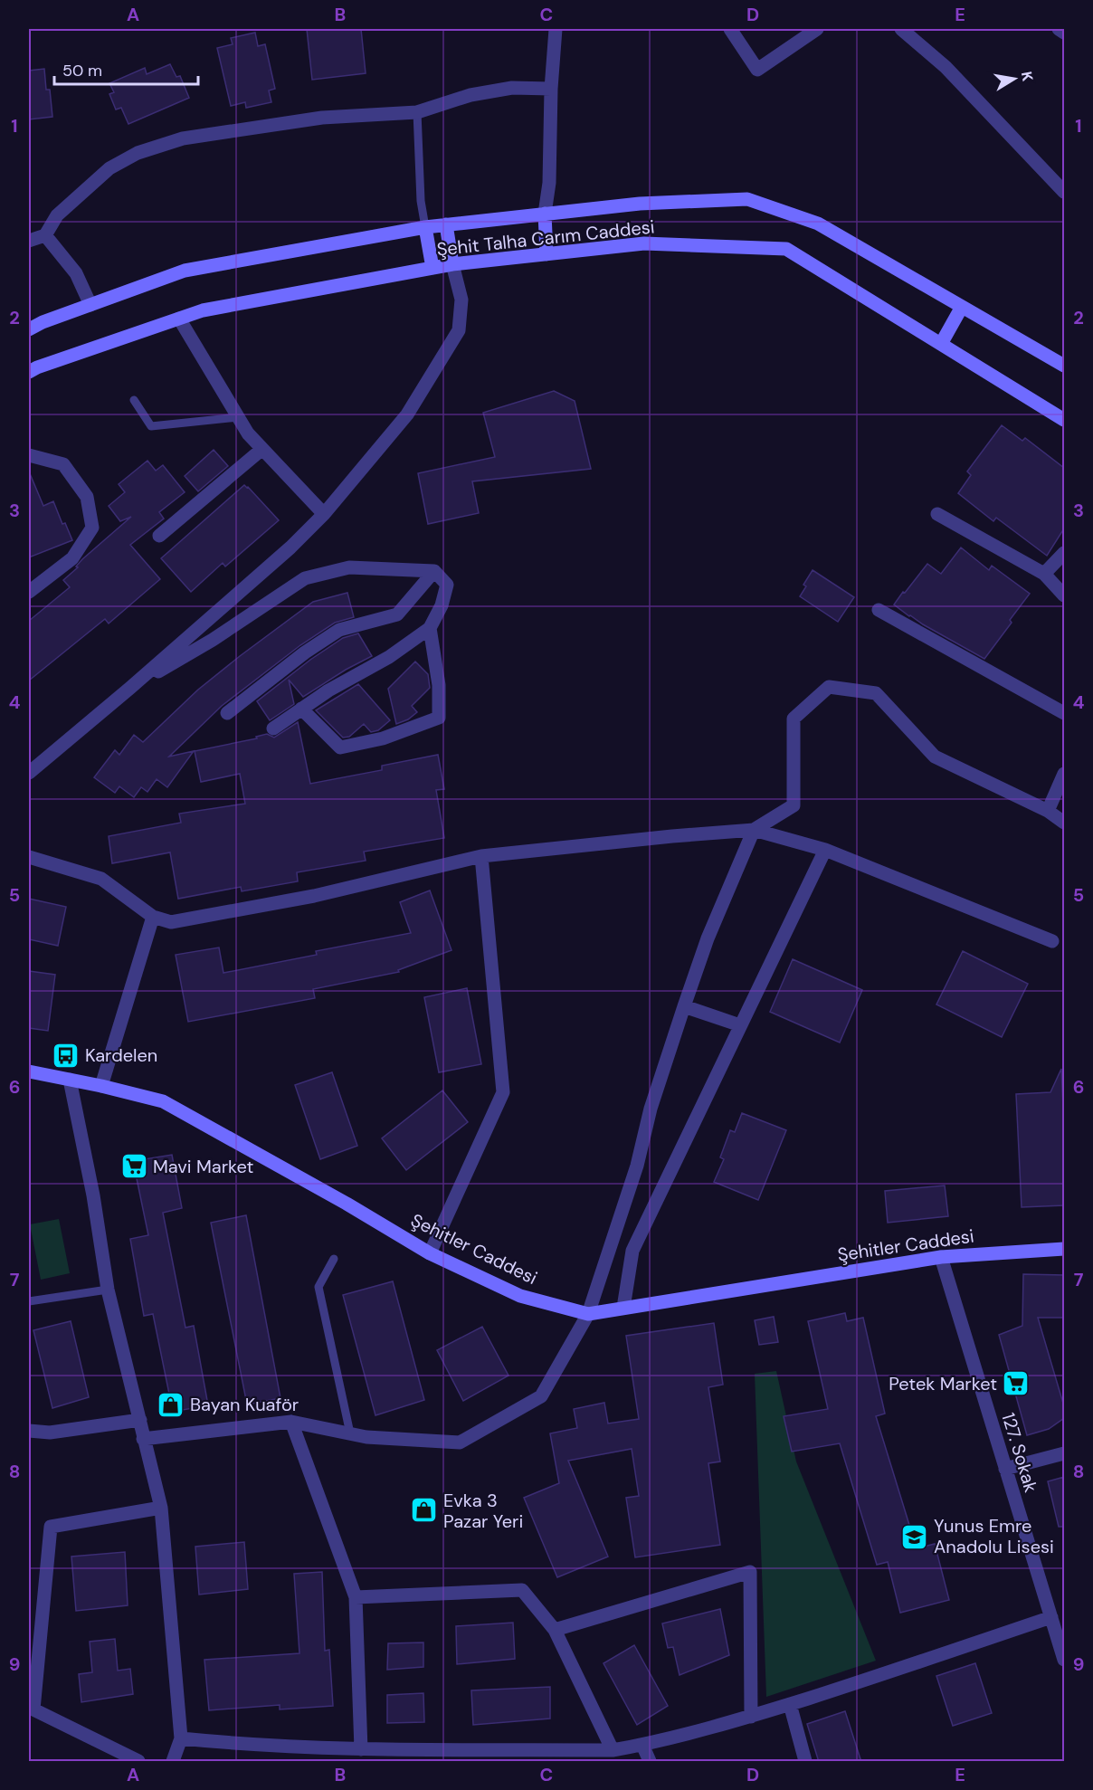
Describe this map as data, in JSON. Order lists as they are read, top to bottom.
{
  "streets": {
    "street": ["Şehit Talha Carım Caddesi", "Şehitler Caddesi", "127. Sokak"]
  },
  "crossings": [
    ["Şehitler Caddesi", "127. Sokak"]
  ],
  "places": {
    "bus stop": ["Kardelen"],
    "supermarket": ["Mavi Market", "Petek Market"],
    "shop": ["Bayan Kuaför", "Evka 3 Pazar Yeri"],
    "school or university": ["Yunus Emre Anadolu Lisesi"]
  },
  "scale_bar": "50 m",
  "north": "right",
  "grid": {
    "columns": [
      "A",
      "B",
      "C",
      "D",
      "E"
    ],
    "rows": [
      "1",
      "2",
      "3",
      "4",
      "5",
      "6",
      "7",
      "8",
      "9"
    ]
  }
}
